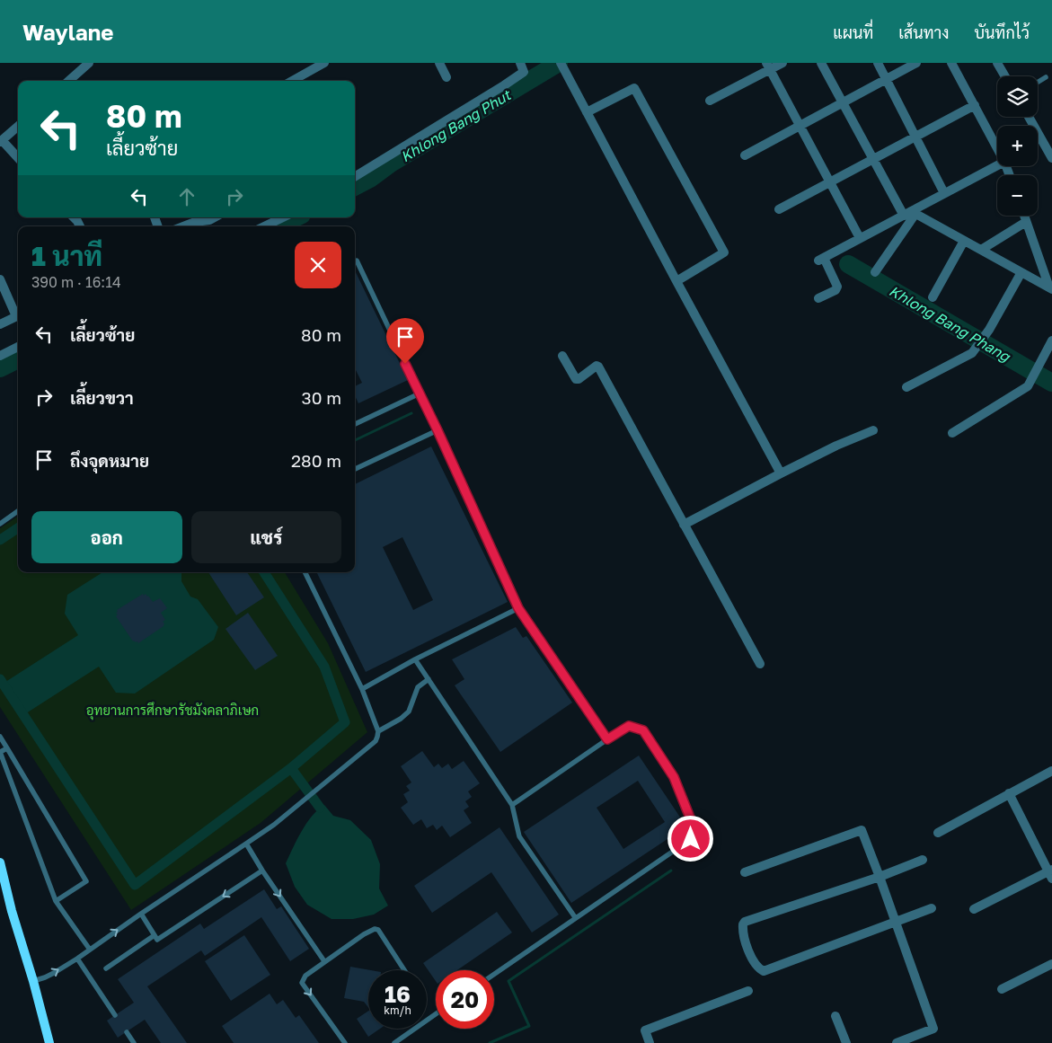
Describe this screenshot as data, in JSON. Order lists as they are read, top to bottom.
{
  "water": ["Khlong Bang Phut", "Khlong Bang Phang"],
  "parks": ["อุทยานการศึกษารัชมังคลาภิเษก"],
  "page": {
    "header": "Waylane",
    "nav": ["แผนที่", "เส้นทาง", "บันทึกไว้"],
    "map_buttons": ["+", "−"],
    "turn": ["80 m", "เลี้ยวซ้าย"],
    "heading": ["1 นาที", "390 m · 16:14"],
    "list": [
      {
        "name": "เลี้ยวซ้าย",
        "value": "80 m"
      },
      {
        "name": "เลี้ยวขวา",
        "value": "30 m"
      },
      {
        "name": "ถึงจุดหมาย",
        "value": "280 m"
      }
    ],
    "buttons": ["ออก", "แชร์"],
    "speed": "16 km/h",
    "limit": "20"
  }
}
